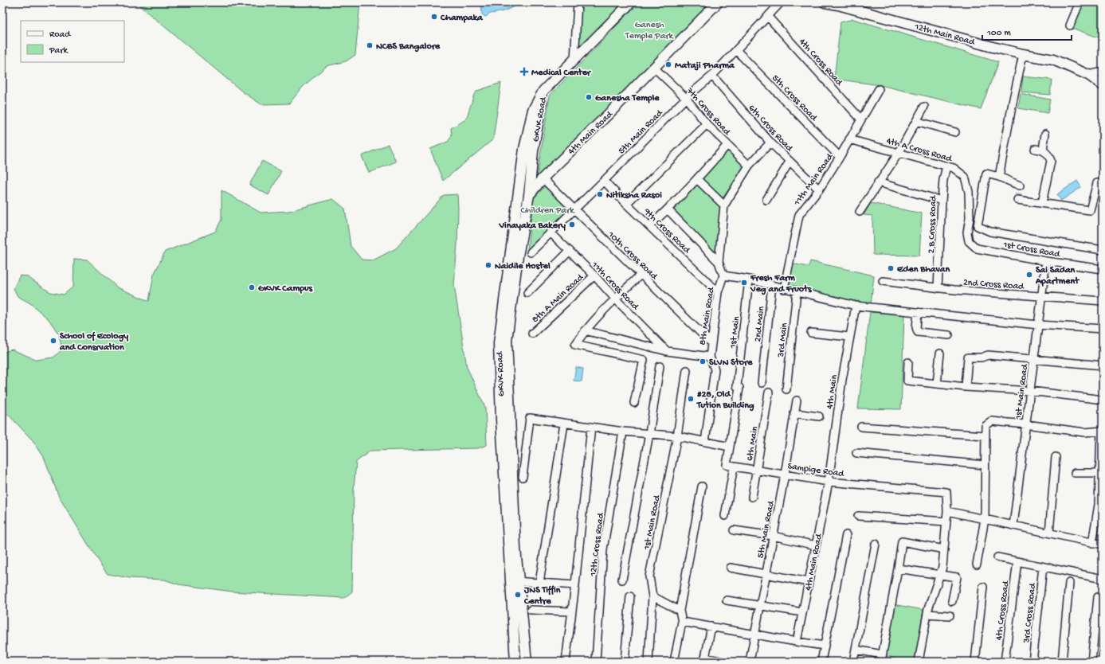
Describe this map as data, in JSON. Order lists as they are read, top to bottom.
{
  "streets": {
    "main road": ["12th Main Road", "GKVK Road", "4th Main Road"],
    "street": [
      "4th Cross Road",
      "5th Cross Road",
      "7th Cross Road",
      "6th Cross Road",
      "5th Main Road",
      "4th A Cross Road",
      "11th Main Road",
      "2 B Cross Road",
      "9th Cross Road",
      "1st Cross Road",
      "10th Cross Road",
      "2nd Cross Road",
      "11th Cross Road",
      "8th A Main Road",
      "8th Main Road",
      "2nd Main",
      "1st Main",
      "3rd Main",
      "4th Main",
      "1st Main Road",
      "6th Main",
      "Sampige Road",
      "12th Cross Road",
      "3rd Cross Road"
    ]
  },
  "crossings": [
    ["4th Cross Road", "5th Main Road"],
    ["4th Cross Road", "11th Main Road"],
    ["5th Cross Road", "5th Main Road"],
    ["5th Cross Road", "11th Main Road"],
    ["7th Cross Road", "5th Main Road"],
    ["7th Cross Road", "4th Main Road"],
    ["GKVK Road", "4th Main Road"],
    ["6th Cross Road", "5th Main Road"],
    ["6th Cross Road", "11th Main Road"],
    ["5th Main Road", "9th Cross Road"],
    ["5th Main Road", "10th Cross Road"],
    ["5th Main Road", "11th Cross Road"],
    ["5th Main Road", "Sampige Road"],
    ["4th Main Road", "10th Cross Road"],
    ["4th Main Road", "4th Main"],
    ["4th Main Road", "Sampige Road"],
    ["4th A Cross Road", "11th Main Road"],
    ["4th A Cross Road", "2 B Cross Road"],
    ["4th A Cross Road", "1st Cross Road"],
    ["2 B Cross Road", "2nd Cross Road"],
    ["9th Cross Road", "8th Main Road"],
    ["1st Cross Road", "1st Main Road"],
    ["10th Cross Road", "8th Main Road"],
    ["2nd Cross Road", "1st Main Road"],
    ["11th Cross Road", "8th A Main Road"],
    ["11th Cross Road", "8th Main Road"],
    ["4th Main", "Sampige Road"],
    ["6th Main", "Sampige Road"]
  ],
  "parks": ["Ganesh Temple Park", "Children Park"],
  "places": {
    "other": [
      "Champaka",
      "NCBS Bangalore",
      "Mataji Pharma",
      "Ganesha Temple",
      "Nitiksha Rasoi",
      "Vinayaka Bakery",
      "Naidile Hostel",
      "Eden Bhavan",
      "Sai Sadan Apartment",
      "Fresh Farm Veg and Fruots",
      "GKVK Campus",
      "School of Ecology and Consrvation",
      "SLVN Store",
      "#28, Old Tution Building",
      "JNS Tiffin Centre"
    ],
    "health": ["Medical Center"]
  },
  "legend": ["Road", "Park"],
  "scale_bar": "100 m"
}
